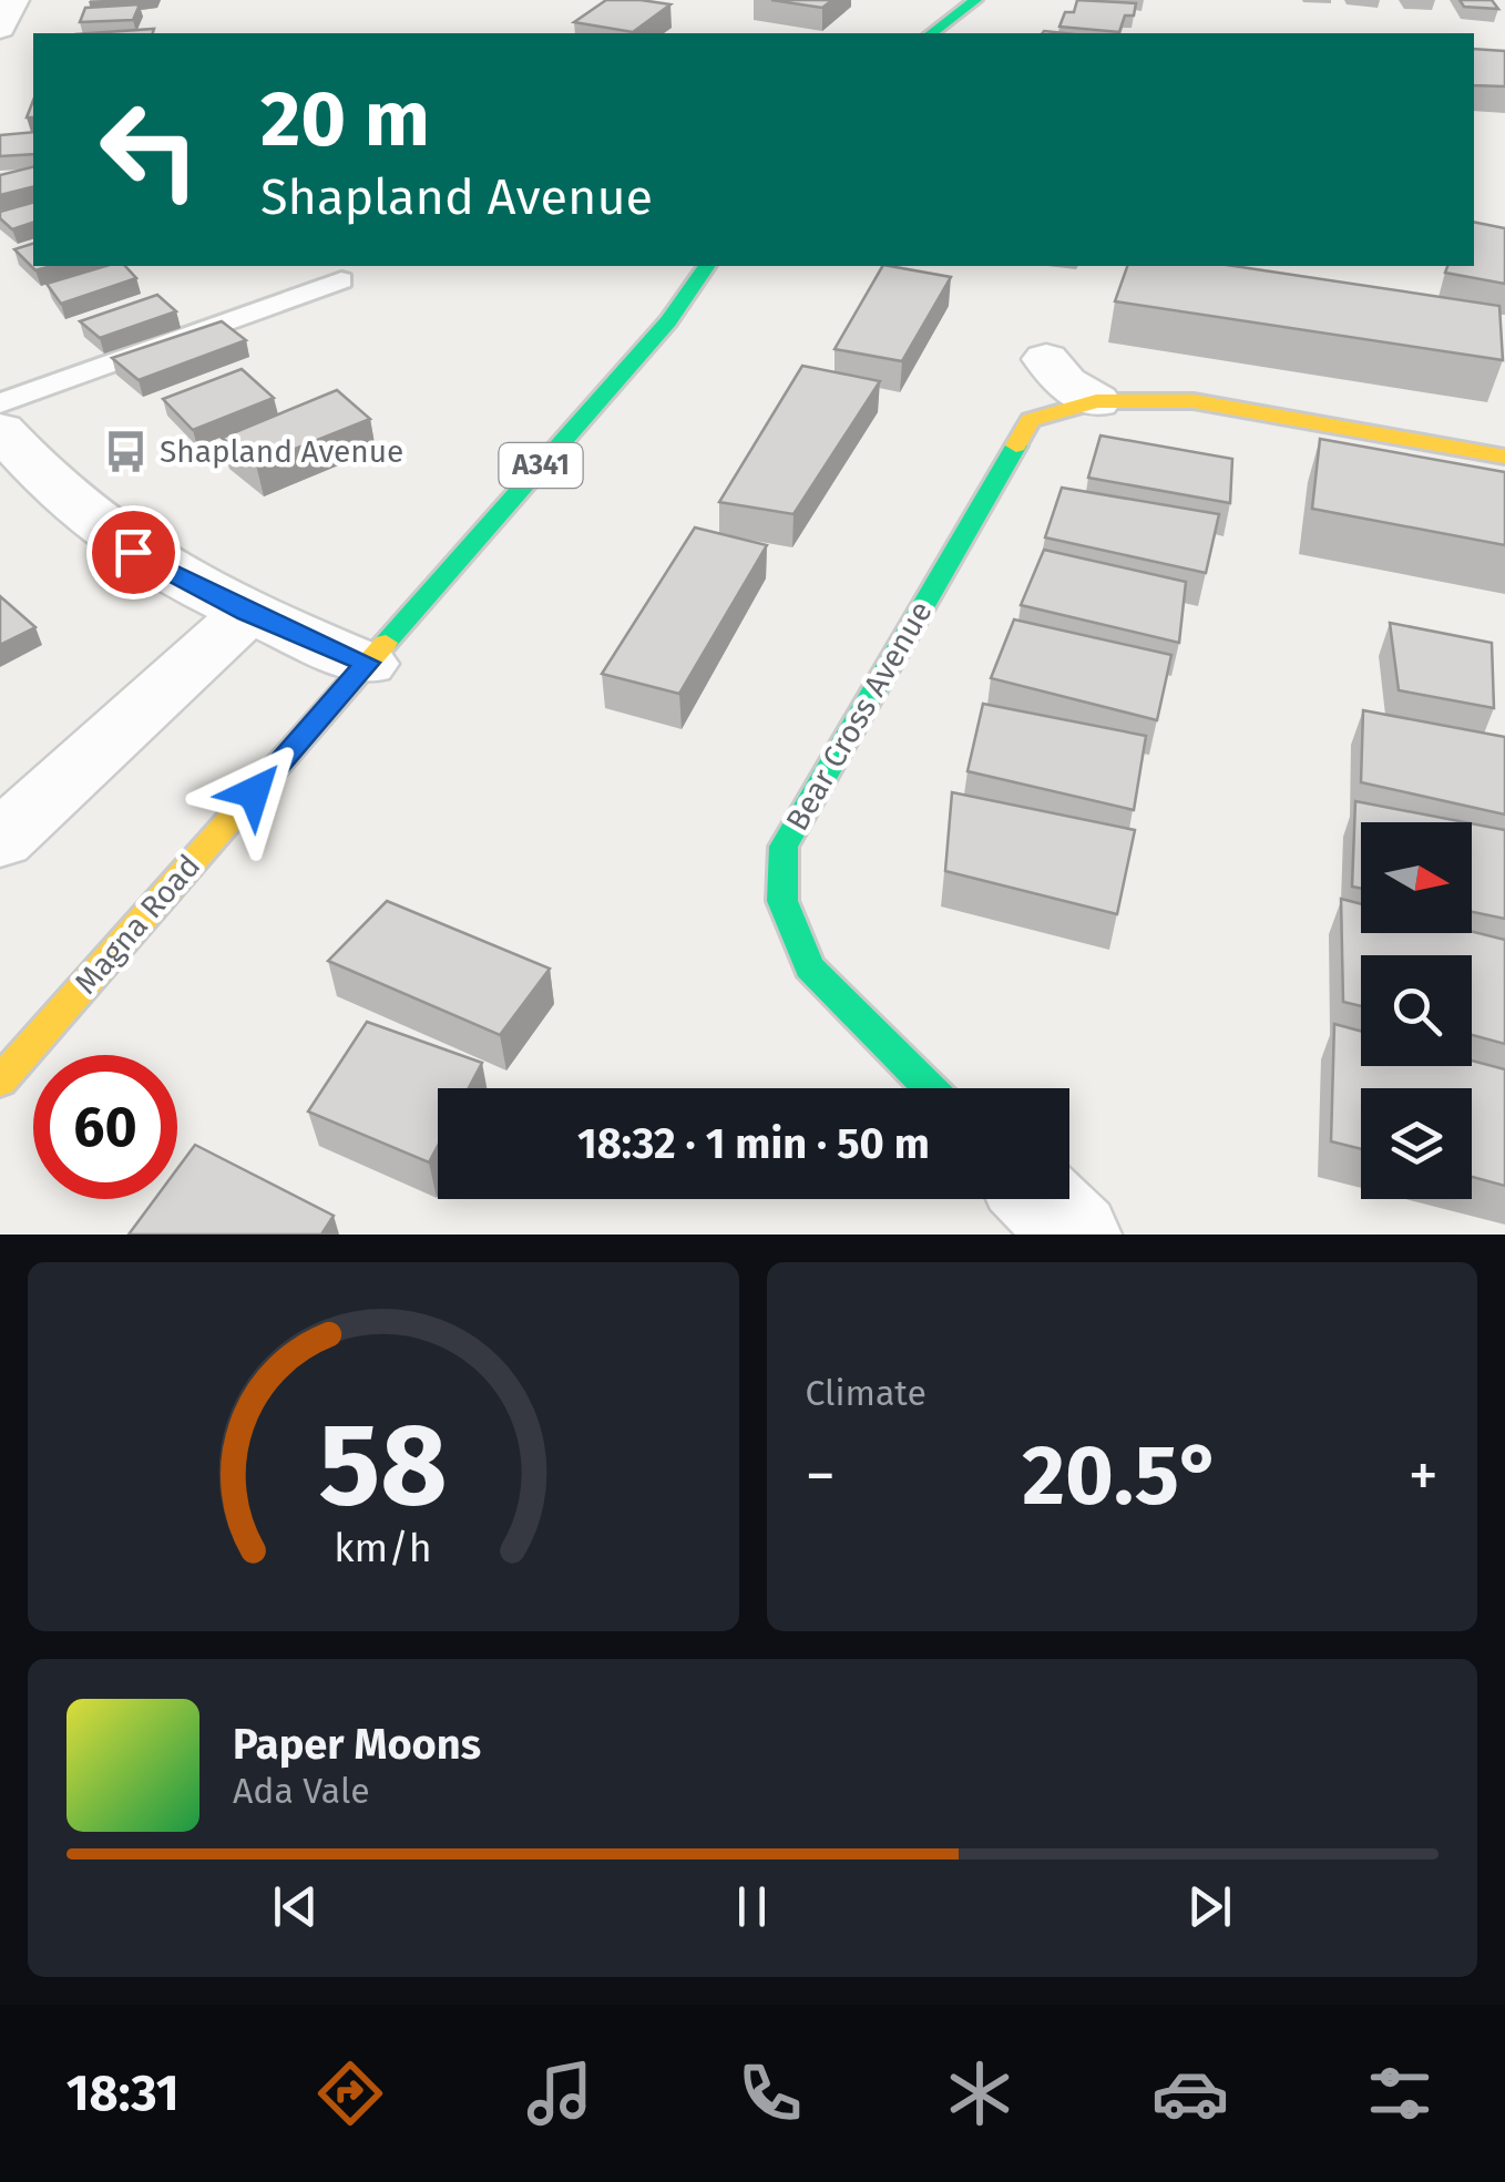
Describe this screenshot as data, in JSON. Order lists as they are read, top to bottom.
{
  "streets": {
    "main road": ["A341", "Bear Cross Avenue", "Magna Road"]
  },
  "places": {
    "bus stop": ["Shapland Avenue"]
  },
  "north": "right",
  "page": {
    "turn": ["20 m", "Shapland Avenue"],
    "limit": "60",
    "trip": "18:32 · 1 min · 50 m",
    "tile": "Climate",
    "heat": ["−", "20.5°", "+"],
    "song": ["Paper Moons", "Ada Vale"],
    "tabs": "18:31",
    "gauge": ["58", "km/h"]
  }
}
